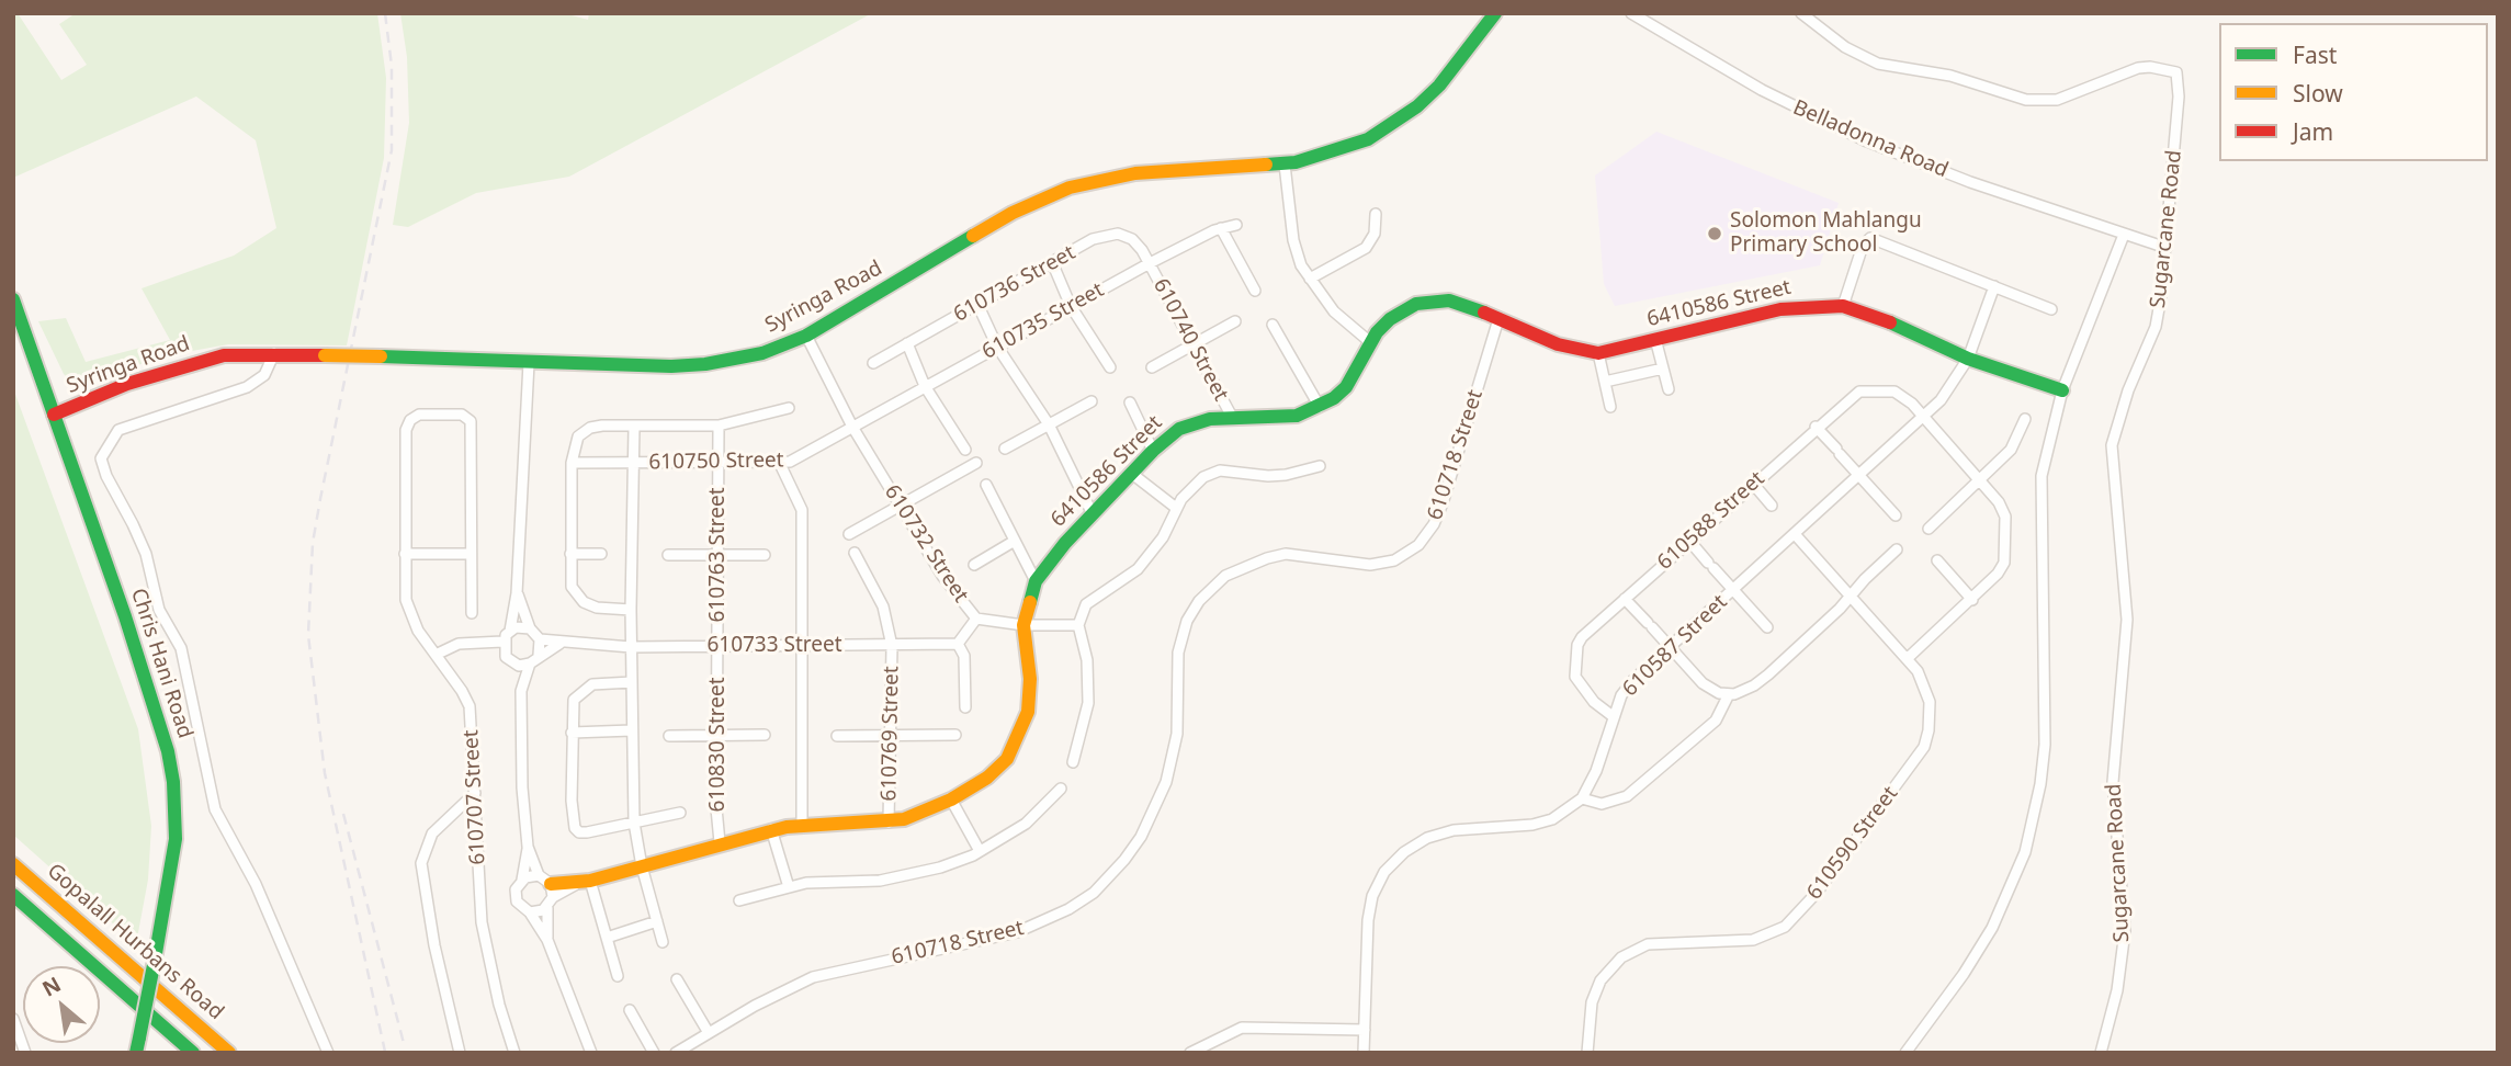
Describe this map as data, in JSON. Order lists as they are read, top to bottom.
{
  "streets": {
    "main road": [
      "Syringa Road",
      "6410586 Street",
      "Chris Hani Road",
      "Gopalall Hurbans Road"
    ],
    "street": [
      "Belladonna Road",
      "Sugarcane Road",
      "610736 Street",
      "610735 Street",
      "610740 Street",
      "610718 Street",
      "610750 Street",
      "610588 Street",
      "610732 Street",
      "610763 Street",
      "610733 Street",
      "610587 Street",
      "610769 Street",
      "610830 Street",
      "610707 Street",
      "610590 Street"
    ]
  },
  "crossings": [
    ["Belladonna Road", "Sugarcane Road"],
    ["610736 Street", "610735 Street"],
    ["610736 Street", "610740 Street"],
    ["Syringa Road", "610732 Street"],
    ["Syringa Road", "Chris Hani Road"],
    ["6410586 Street", "610740 Street"],
    ["6410586 Street", "610718 Street"],
    ["6410586 Street", "610732 Street"],
    ["6410586 Street", "610587 Street"],
    ["6410586 Street", "610769 Street"],
    ["6410586 Street", "610830 Street"],
    ["610735 Street", "610740 Street"],
    ["610735 Street", "610750 Street"],
    ["610735 Street", "610732 Street"],
    ["610750 Street", "610732 Street"],
    ["610750 Street", "610763 Street"],
    ["610588 Street", "610587 Street"],
    ["610588 Street", "610590 Street"],
    ["610763 Street", "610733 Street"],
    ["610763 Street", "610830 Street"],
    ["610733 Street", "610769 Street"],
    ["610733 Street", "610830 Street"],
    ["610587 Street", "610590 Street"]
  ],
  "places": ["Solomon Mahlangu Primary School"],
  "legend": ["Fast", "Slow", "Jam"],
  "north": "top left"
}
